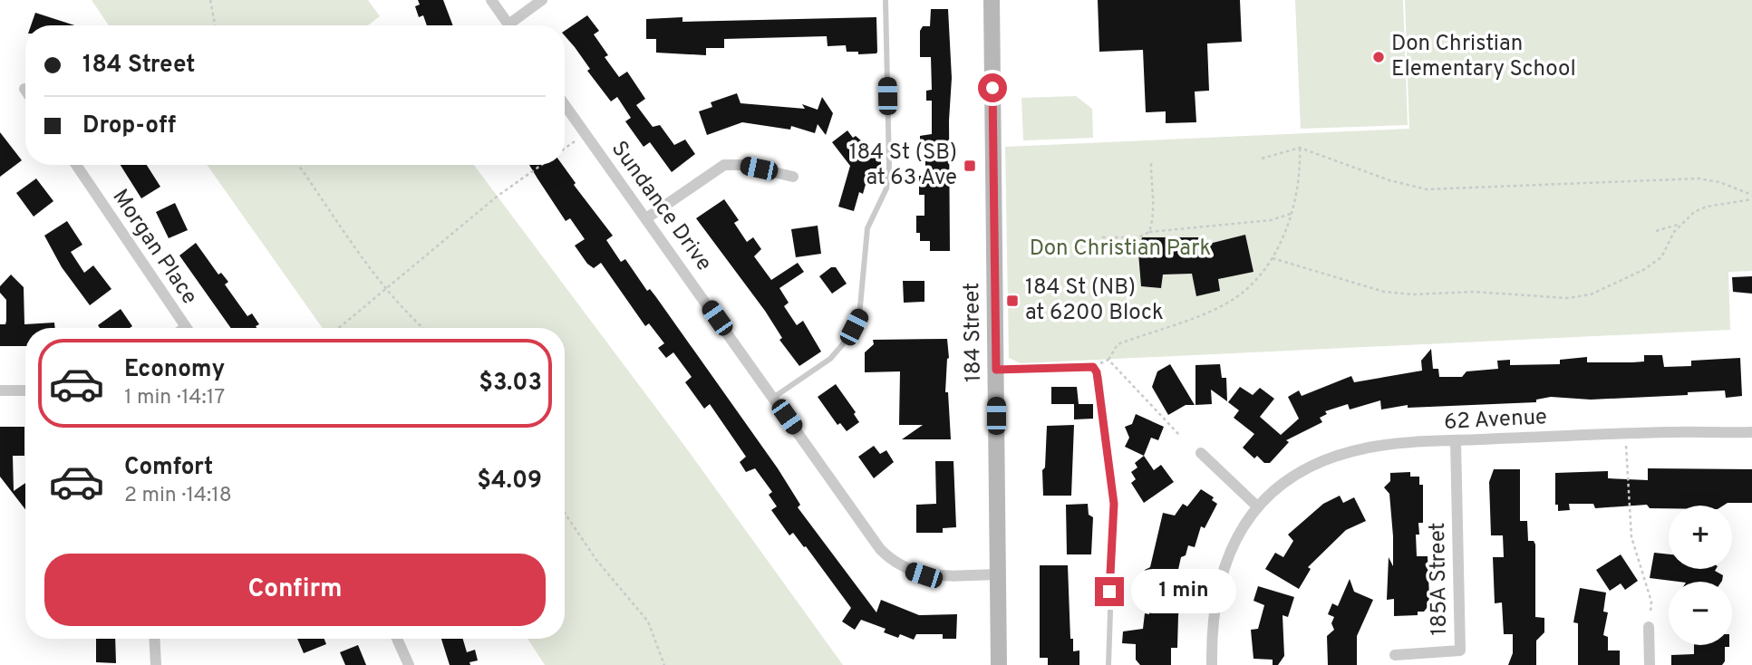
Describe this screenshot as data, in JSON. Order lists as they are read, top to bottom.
{
  "streets": {
    "main road": ["184 Street"],
    "street": [
      "Sundance Drive",
      "Morgan Place",
      "62 Avenue",
      "185A Street"
    ]
  },
  "crossings": [
    ["Sundance Drive", "184 Street"],
    ["62 Avenue", "185A Street"]
  ],
  "parks": ["Don Christian Park"],
  "places": {
    "other": ["Don Christian Elementary School"],
    "transit": ["184 St (SB) at 63 Ave", "184 St (NB) at 6200 Block"]
  },
  "page": {
    "banner": ["184 Street", "Drop-off"],
    "list": [
      {
        "name": "Economy",
        "note": "1 min · 14:17",
        "value": "$3.03"
      },
      {
        "name": "Comfort",
        "note": "2 min · 14:18",
        "value": "$4.09"
      }
    ],
    "map_buttons": ["+", "−"],
    "buttons": "Confirm",
    "bubble": "1 min"
  }
}
